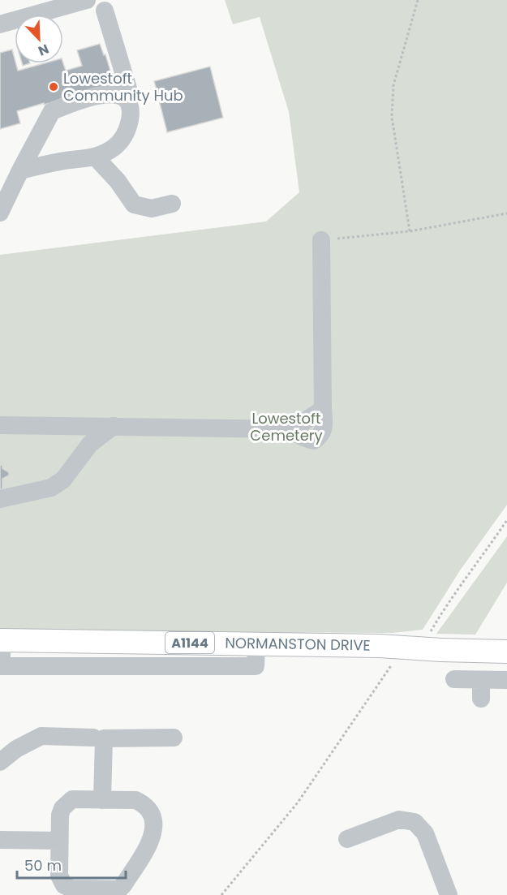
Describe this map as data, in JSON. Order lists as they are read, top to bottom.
{
  "streets": {
    "main road": ["A1144", "NORMANSTON DRIVE"]
  },
  "parks": ["Lowestoft Cemetery"],
  "places": ["Lowestoft Community Hub"],
  "scale_bar": "50 m",
  "north": "bottom right"
}
